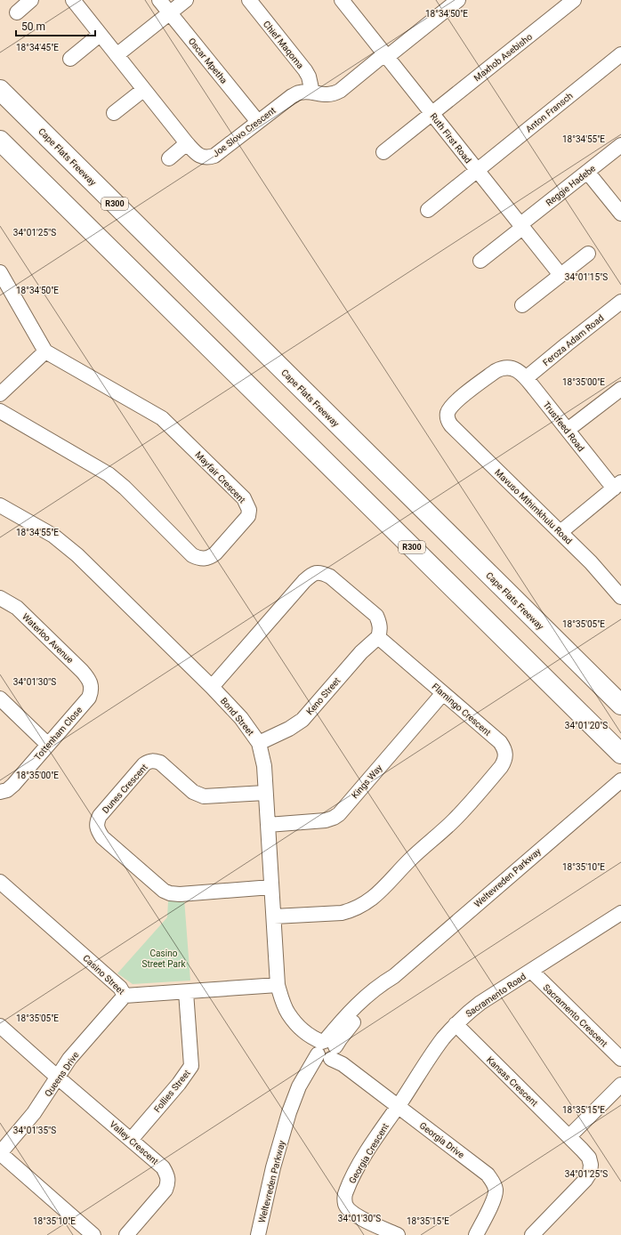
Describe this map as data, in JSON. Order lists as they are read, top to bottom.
{
  "streets": {
    "highway": ["Cape Flats Freeway", "R300"],
    "street": [
      "Chief Maqoma",
      "Maxhob Asebisho",
      "Oscar Mpetha",
      "Anton Fransch",
      "Joe Slovo Crescent",
      "Ruth First Road",
      "Reggie Hadebe",
      "Feroza Adam Road",
      "Trustfeed Road",
      "Mayfair Crescent",
      "Mavuso Mthimkhulu Road",
      "Waterloo Avenue",
      "Keno Street",
      "Flamingo Crescent",
      "Bond Street",
      "Tottenham Close",
      "Kings Way",
      "Dunes Crescent",
      "Weltevreden Parkway",
      "Casino Street",
      "Sacramento Road",
      "Sacramento Crescent",
      "Queens Drive",
      "Kansas Crescent",
      "Follies Street",
      "Georgia Drive",
      "Valley Crescent",
      "Georgia Crescent"
    ]
  },
  "crossings": [
    ["Chief Maqoma", "Joe Slovo Crescent"],
    ["Maxhob Asebisho", "Ruth First Road"],
    ["Oscar Mpetha", "Joe Slovo Crescent"],
    ["Anton Fransch", "Ruth First Road"],
    ["Joe Slovo Crescent", "Ruth First Road"],
    ["Ruth First Road", "Reggie Hadebe"],
    ["Feroza Adam Road", "Trustfeed Road"],
    ["Trustfeed Road", "Mavuso Mthimkhulu Road"],
    ["Waterloo Avenue", "Tottenham Close"],
    ["Keno Street", "Flamingo Crescent"],
    ["Keno Street", "Bond Street"],
    ["Flamingo Crescent", "Bond Street"],
    ["Flamingo Crescent", "Kings Way"],
    ["Bond Street", "Kings Way"],
    ["Bond Street", "Dunes Crescent"],
    ["Bond Street", "Weltevreden Parkway"],
    ["Bond Street", "Casino Street"],
    ["Bond Street", "Georgia Drive"],
    ["Weltevreden Parkway", "Georgia Drive"],
    ["Casino Street", "Queens Drive"],
    ["Casino Street", "Follies Street"],
    ["Sacramento Road", "Sacramento Crescent"],
    ["Sacramento Road", "Kansas Crescent"],
    ["Sacramento Road", "Georgia Drive"],
    ["Sacramento Road", "Georgia Crescent"],
    ["Queens Drive", "Valley Crescent"],
    ["Follies Street", "Valley Crescent"],
    ["Georgia Drive", "Georgia Crescent"]
  ],
  "parks": ["Casino Street Park"],
  "scale_bar": "50 m",
  "coordinates": [
    "18°34'50\"E",
    "18°34'45\"E",
    "18°34'55\"E",
    "34°01'25\"S",
    "34°01'15\"S",
    "18°35'00\"E",
    "18°35'05\"E",
    "34°01'30\"S",
    "34°01'20\"S",
    "18°35'10\"E",
    "18°35'15\"E",
    "34°01'35\"S"
  ]
}
